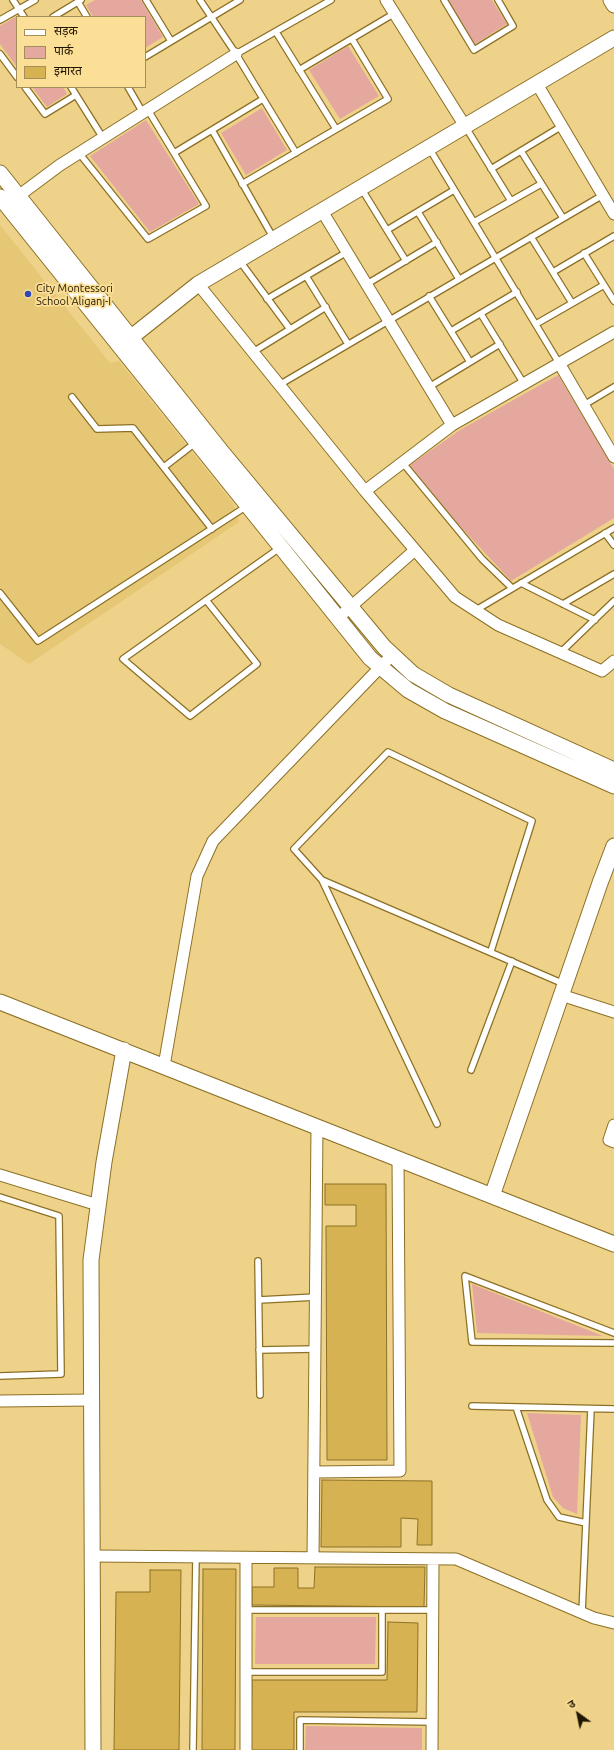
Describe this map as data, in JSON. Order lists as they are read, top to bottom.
{
  "places": ["City Montessori School Aliganj-I"],
  "legend": ["सड़क", "पार्क", "इमारत"],
  "north": "top left"
}
